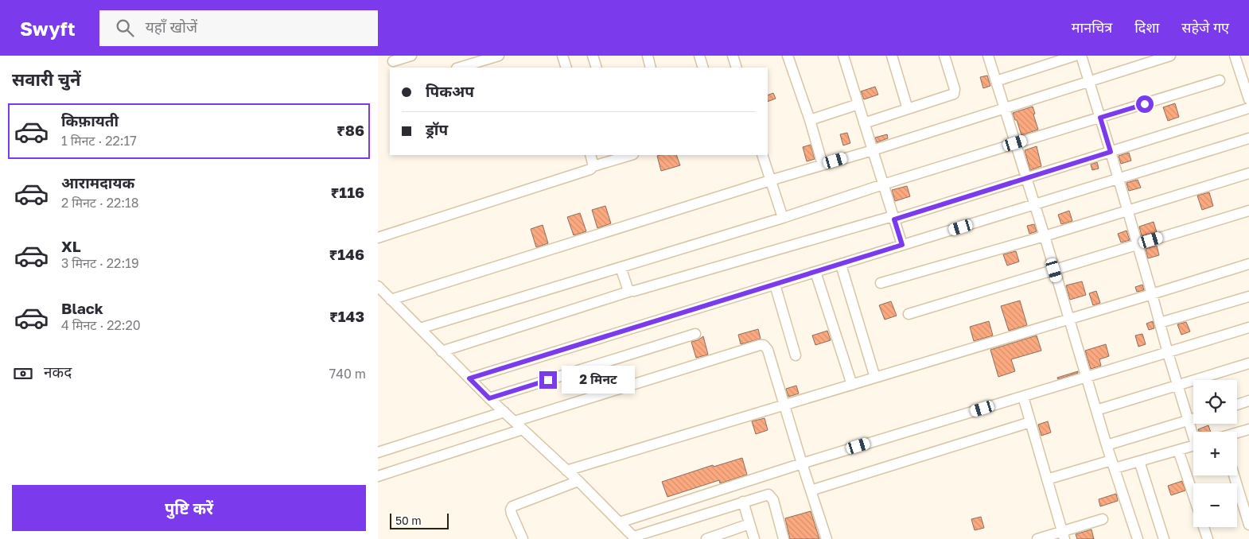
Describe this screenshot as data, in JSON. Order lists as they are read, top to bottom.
{
  "scale_bar": "50 m",
  "page": {
    "header": "Swyft",
    "search": "यहाँ खोजें",
    "nav": ["मानचित्र", "दिशा", "सहेजे गए"],
    "heading": "सवारी चुनें",
    "banner": ["पिकअप", "ड्रॉप"],
    "list": [
      {
        "name": "किफ़ायती",
        "note": "1 मिनट · 22:17",
        "value": "₹86"
      },
      {
        "name": "आरामदायक",
        "note": "2 मिनट · 22:18",
        "value": "₹116"
      },
      {
        "name": "XL",
        "note": "3 मिनट · 22:19",
        "value": "₹146"
      },
      {
        "name": "Black",
        "note": "4 मिनट · 22:20",
        "value": "₹143"
      }
    ],
    "pay": ["नकद", "740 m"],
    "bubble": "2 मिनट",
    "map_buttons": ["+", "−"],
    "buttons": "पुष्टि करें",
    "scale": "50 m"
  }
}
